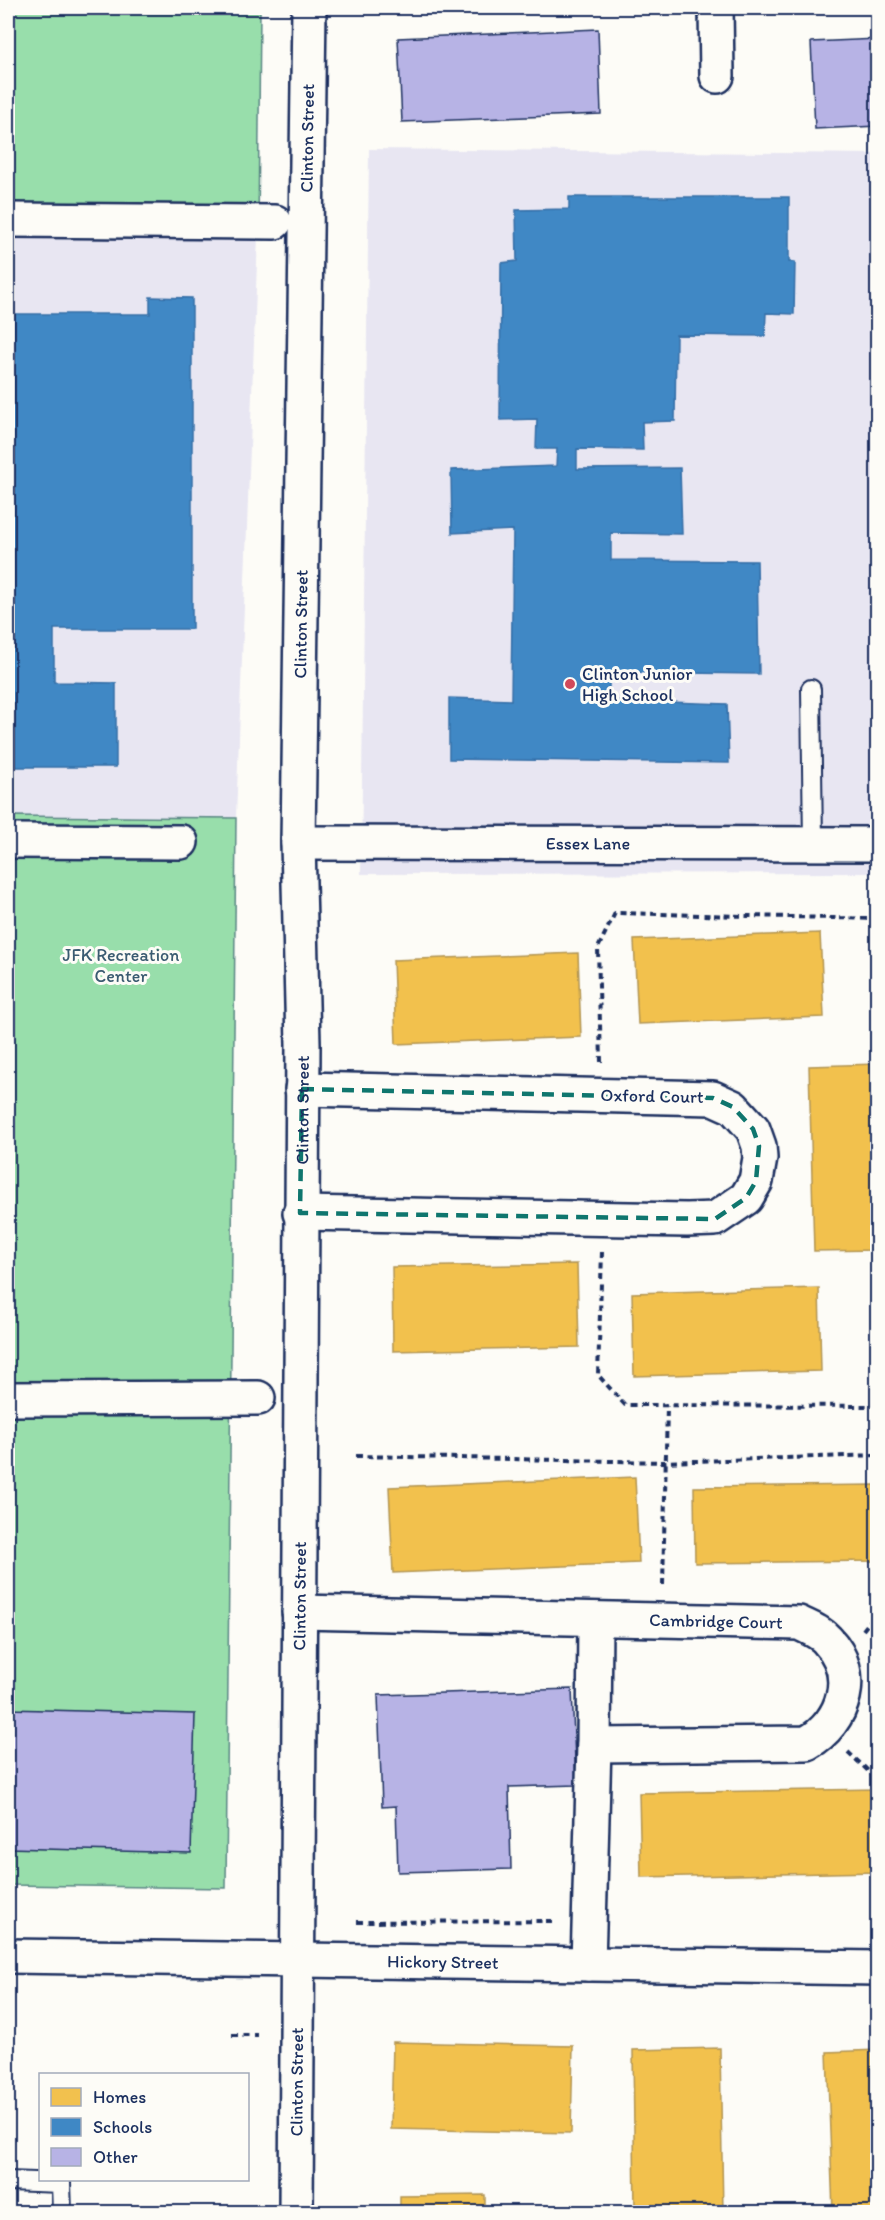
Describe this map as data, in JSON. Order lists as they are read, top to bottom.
{
  "streets": {
    "street": [
      "Clinton Street",
      "Essex Lane",
      "Oxford Court",
      "Cambridge Court",
      "Hickory Street"
    ]
  },
  "crossings": [
    ["Clinton Street", "Essex Lane"],
    ["Clinton Street", "Oxford Court"],
    ["Clinton Street", "Cambridge Court"],
    ["Clinton Street", "Hickory Street"]
  ],
  "parks": ["JFK Recreation Center"],
  "places": ["Clinton Junior High School"],
  "legend": ["Homes", "Schools", "Other"]
}
